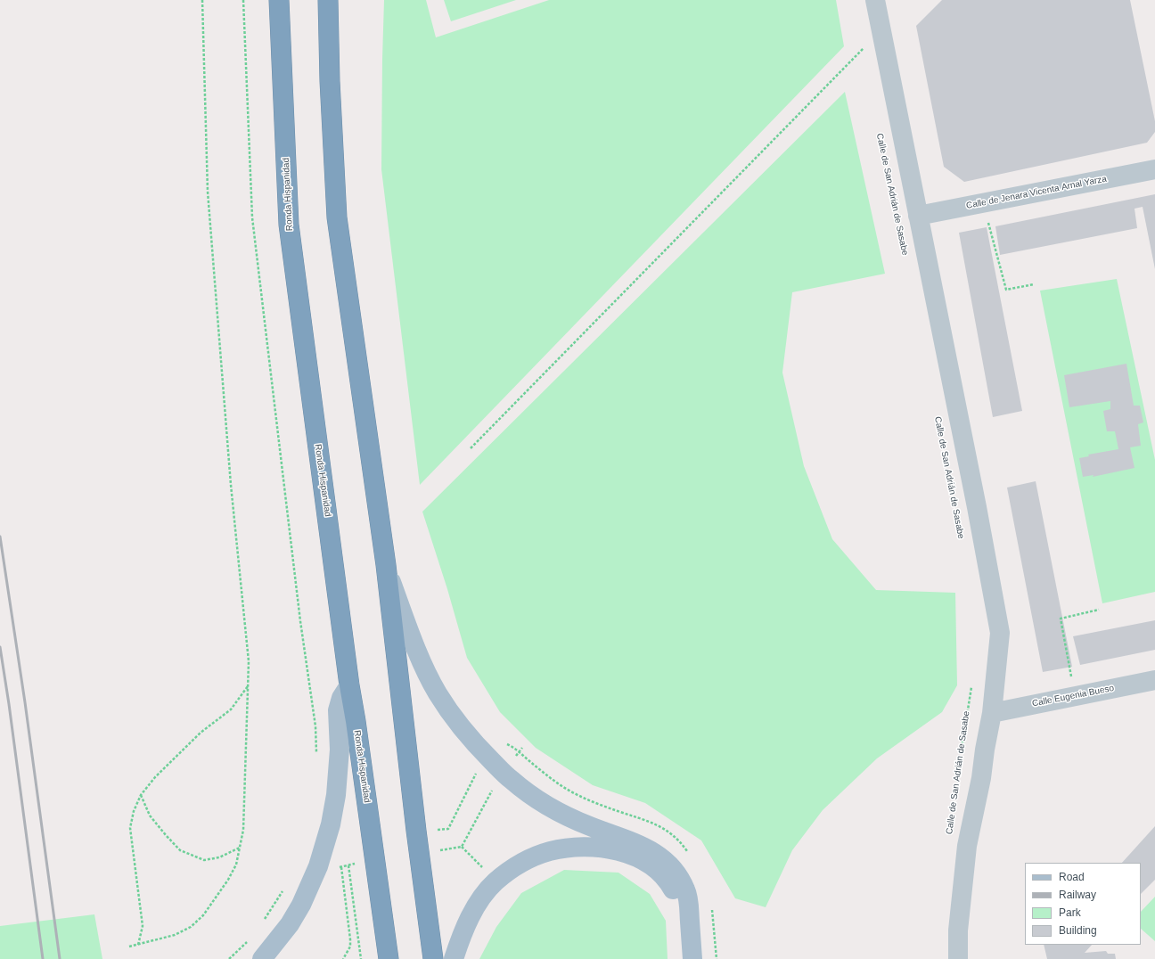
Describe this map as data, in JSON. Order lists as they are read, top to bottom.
{
  "streets": {
    "highway": ["Ronda Hispanidad"],
    "street": ["Calle de Jenara Vicenta Arnal Yarza", "Calle Eugenia Bueso"],
    "path": ["Calle de San Adrián de Sasabe"]
  },
  "legend": [
    "Road",
    "Railway",
    "Park",
    "Building"
  ]
}
